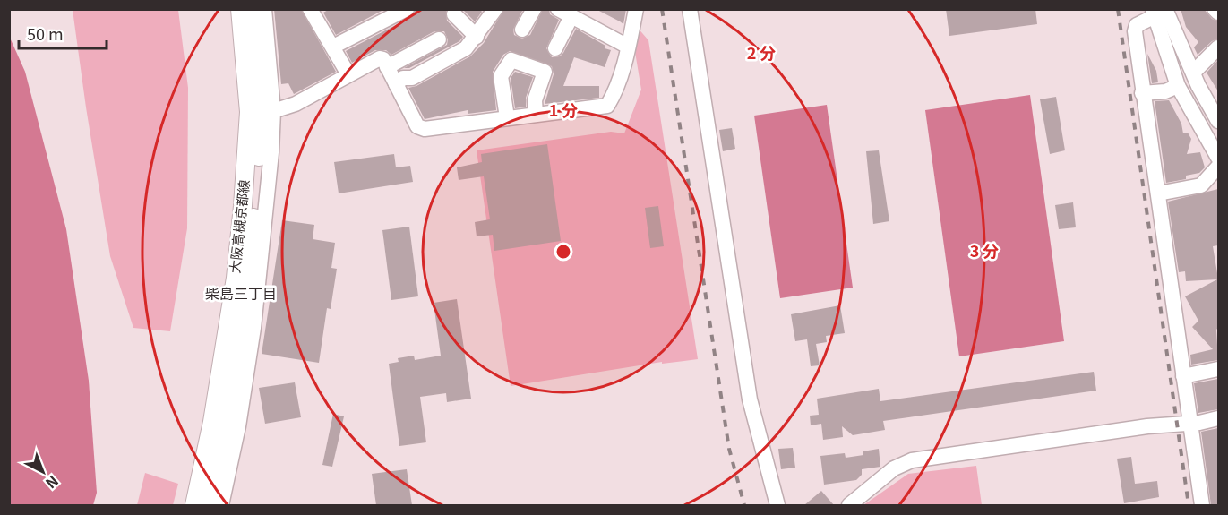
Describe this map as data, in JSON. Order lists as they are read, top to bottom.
{
  "streets": {
    "main road": ["大阪高槻京都線"]
  },
  "districts": ["柴島三丁目"],
  "scale_bar": "50 m",
  "north": "bottom right",
  "rings": ["2 分", "1 分", "3 分"]
}
